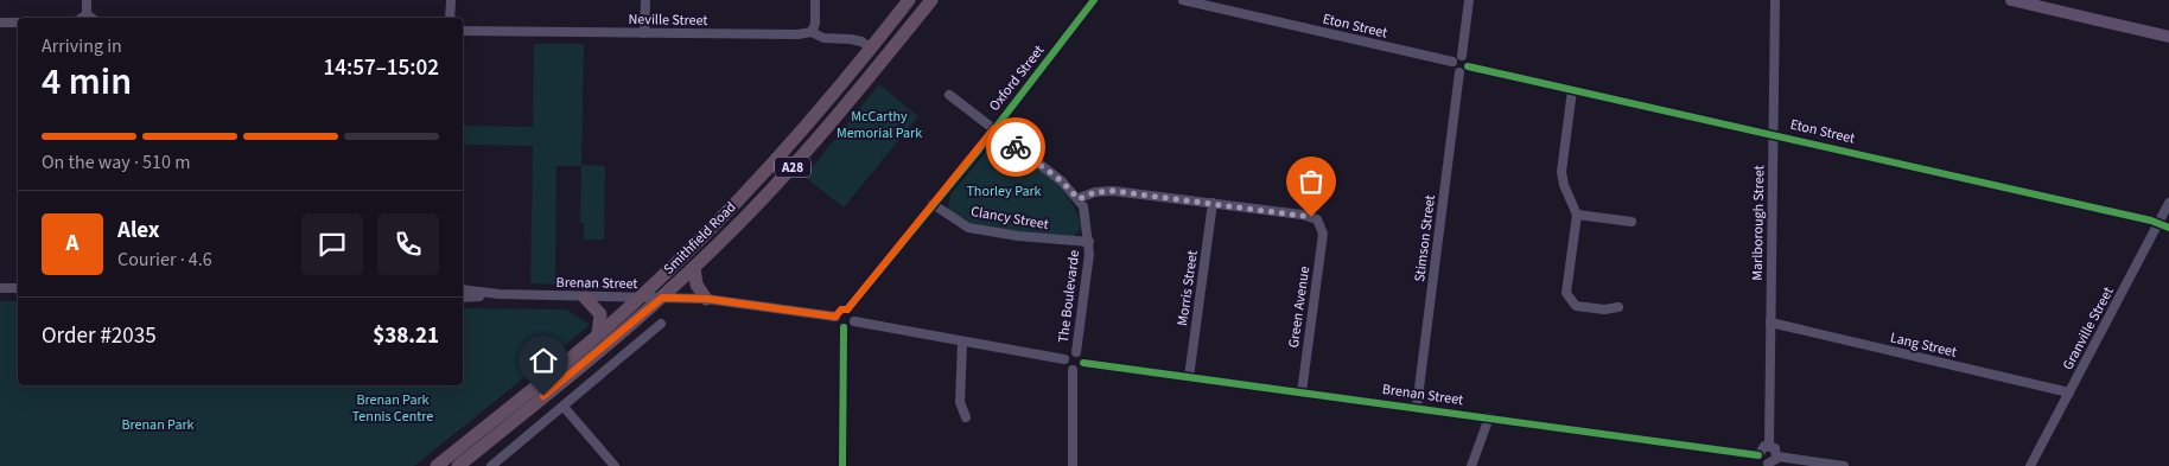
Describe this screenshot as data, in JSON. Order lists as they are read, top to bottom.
{
  "streets": {
    "highway": ["A28", "Smithfield Road"],
    "street": [
      "Neville Street",
      "Eton Street",
      "Oxford Street",
      "Clancy Street",
      "Marlborough Street",
      "Stimson Street",
      "Brenan Street",
      "Morris Street",
      "The Boulevarde",
      "Green Avenue",
      "Granville Street",
      "Lang Street"
    ]
  },
  "crossings": [
    ["Neville Street", "Smithfield Road"],
    ["Eton Street", "Marlborough Street"],
    ["Eton Street", "Granville Street"],
    ["Oxford Street", "Clancy Street"],
    ["Oxford Street", "Brenan Street"],
    ["Oxford Street", "The Boulevarde"],
    ["Clancy Street", "The Boulevarde"],
    ["Marlborough Street", "Brenan Street"],
    ["Marlborough Street", "Lang Street"],
    ["Smithfield Road", "Brenan Street"],
    ["Stimson Street", "Brenan Street"],
    ["Brenan Street", "Morris Street"],
    ["Brenan Street", "The Boulevarde"],
    ["Brenan Street", "Green Avenue"],
    ["Morris Street", "Green Avenue"],
    ["The Boulevarde", "Green Avenue"],
    ["Granville Street", "Lang Street"]
  ],
  "parks": [
    "McCarthy Memorial Park",
    "Thorley Park",
    "Brenan Park Tennis Centre",
    "Brenan Park"
  ],
  "page": {
    "heading": ["4 min", "Arriving in", "14:57–15:02"],
    "panel": [
      "Alex",
      "Courier · 4.6",
      "Order #2035",
      "$38.21"
    ],
    "bar": "On the way · 510 m",
    "round": "A"
  }
}
